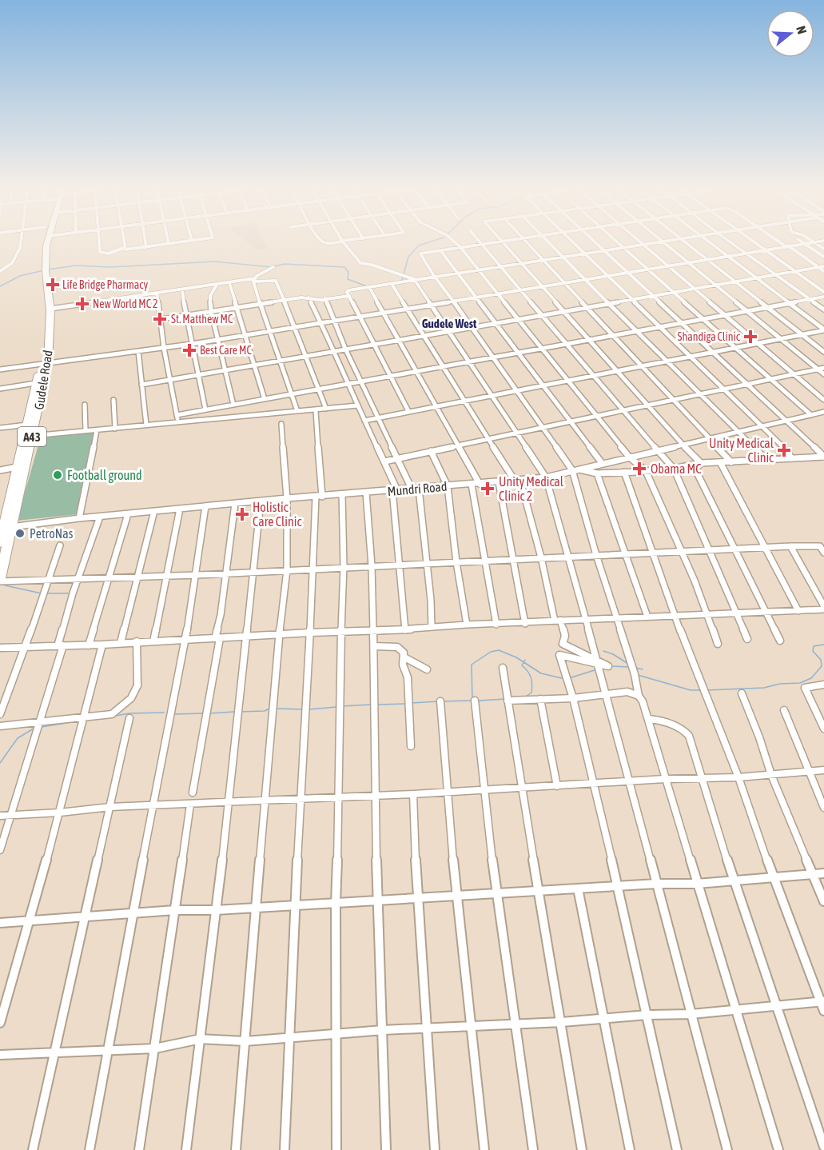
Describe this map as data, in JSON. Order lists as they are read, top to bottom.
{
  "streets": {
    "highway": ["Gudele Road", "A43"],
    "street": ["Mundri Road"]
  },
  "crossings": [
    ["Gudele Road", "A43"],
    ["Gudele Road", "Mundri Road"]
  ],
  "districts": ["Gudele West"],
  "places": {
    "health": [
      "Life Bridge Pharmacy",
      "New World MC 2",
      "St. Matthew MC",
      "Shandiga Clinic",
      "Best Care MC",
      "Unity Medical Clinic",
      "Obama MC",
      "Unity Medical Clinic 2",
      "Holistic Care Clinic"
    ],
    "other": ["Football ground", "PetroNas"]
  },
  "north": "right"
}
